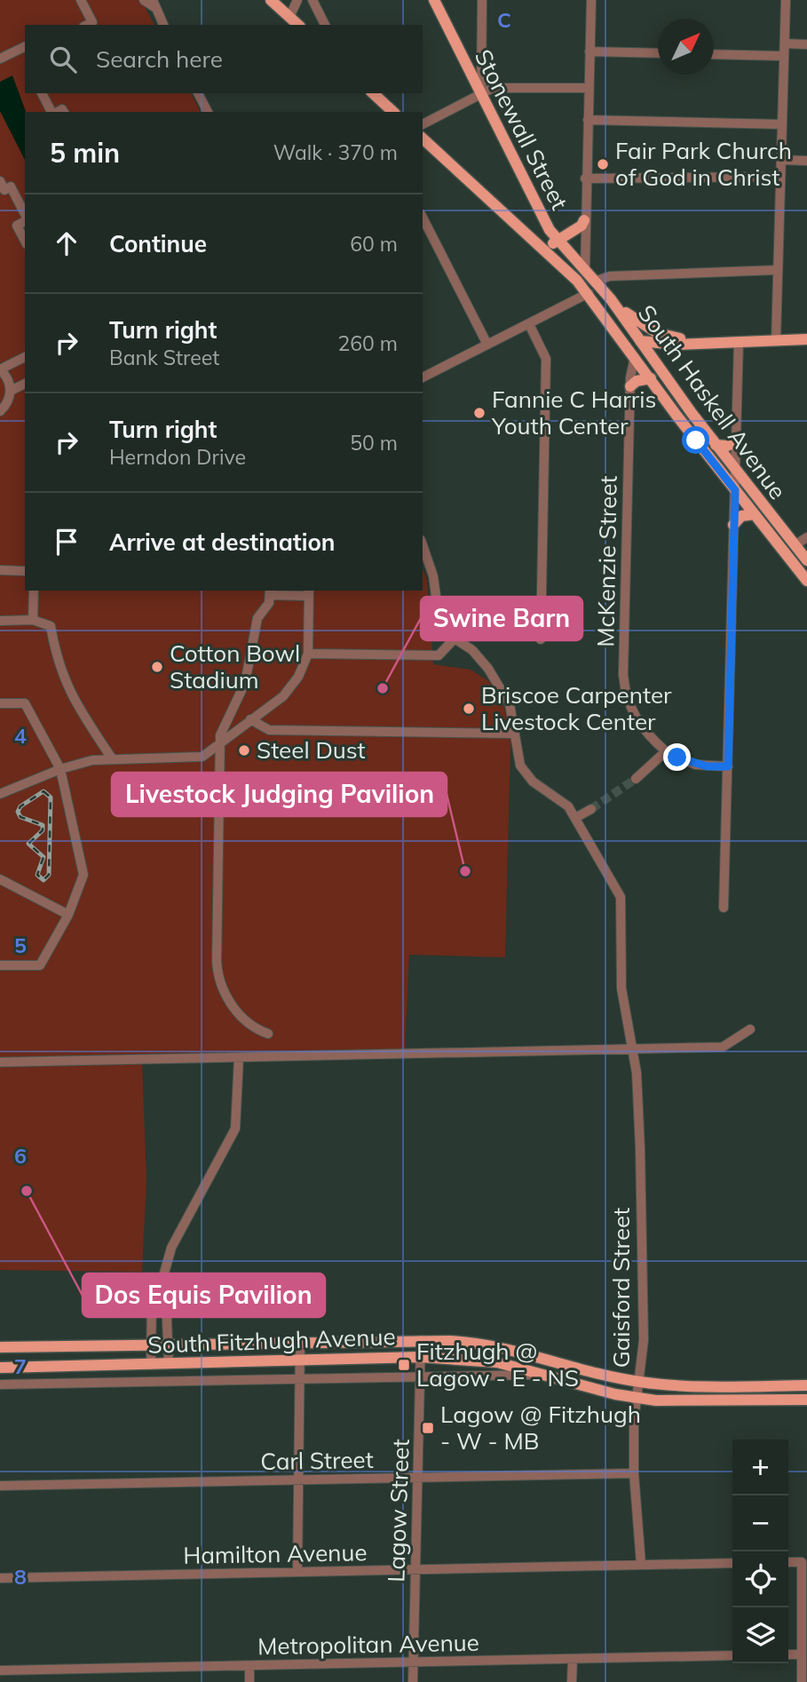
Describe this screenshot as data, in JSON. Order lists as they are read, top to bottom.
{
  "streets": {
    "main road": ["Stonewall Street", "South Haskell Avenue", "South Fitzhugh Avenue"],
    "street": [
      "McKenzie Street",
      "Gaisford Street",
      "Carl Street",
      "Lagow Street",
      "Hamilton Avenue",
      "Metropolitan Avenue"
    ]
  },
  "crossings": [
    ["Stonewall Street", "South Haskell Avenue"],
    ["South Haskell Avenue", "McKenzie Street"],
    ["Gaisford Street", "South Fitzhugh Avenue"],
    ["Gaisford Street", "Carl Street"],
    ["Gaisford Street", "Hamilton Avenue"],
    ["South Fitzhugh Avenue", "Lagow Street"],
    ["Carl Street", "Lagow Street"],
    ["Lagow Street", "Hamilton Avenue"],
    ["Lagow Street", "Metropolitan Avenue"]
  ],
  "places": {
    "other": [
      "Fair Park Church of God in Christ",
      "Fannie C Harris Youth Center",
      "Cotton Bowl Stadium",
      "Swine Barn",
      "Briscoe Carpenter Livestock Center",
      "Steel Dust",
      "Livestock Judging Pavilion",
      "Dos Equis Pavilion"
    ],
    "transit": ["Fitzhugh @ Lagow - E - NS", "Lagow @ Fitzhugh - W - MB"]
  },
  "north": "top right",
  "page": {
    "search": "Search here",
    "heading": ["5 min", "Walk · 370 m"],
    "list": [
      ["Continue", "60 m"],
      ["Turn right", "Bank Street", "260 m"],
      ["Turn right", "Herndon Drive", "50 m"],
      "Arrive at destination"
    ],
    "map_buttons": ["+", "−"]
  },
  "grid": {
    "columns": ["C"],
    "rows": [
      "4",
      "5",
      "6",
      "7",
      "8"
    ]
  }
}
